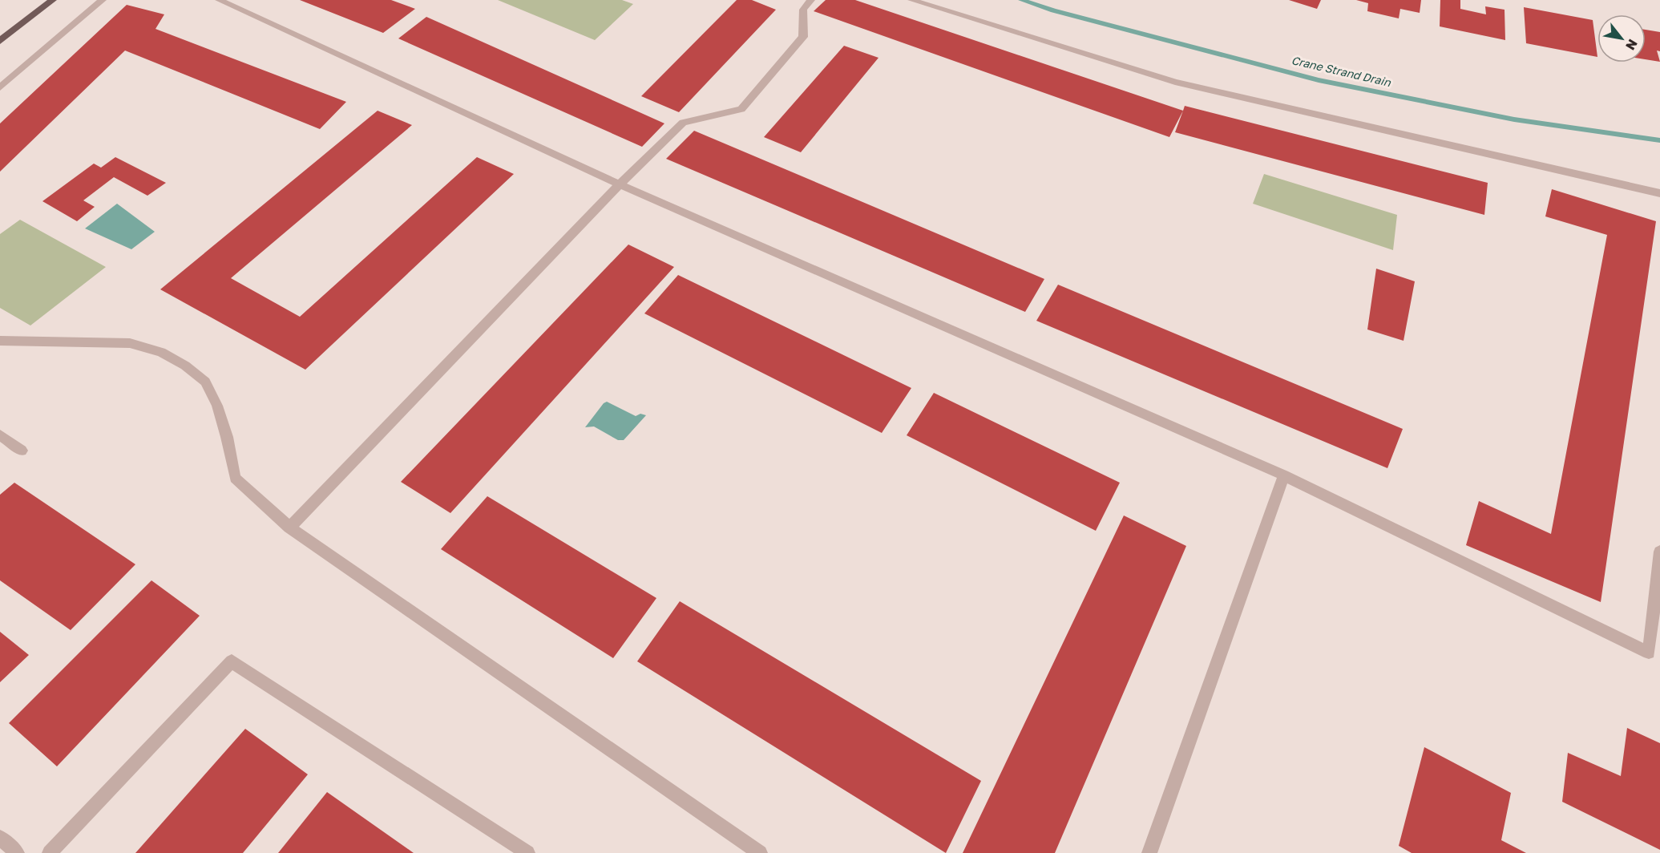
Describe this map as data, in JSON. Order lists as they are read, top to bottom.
{
  "water": ["Crane Strand Drain"],
  "north": "bottom right"
}
